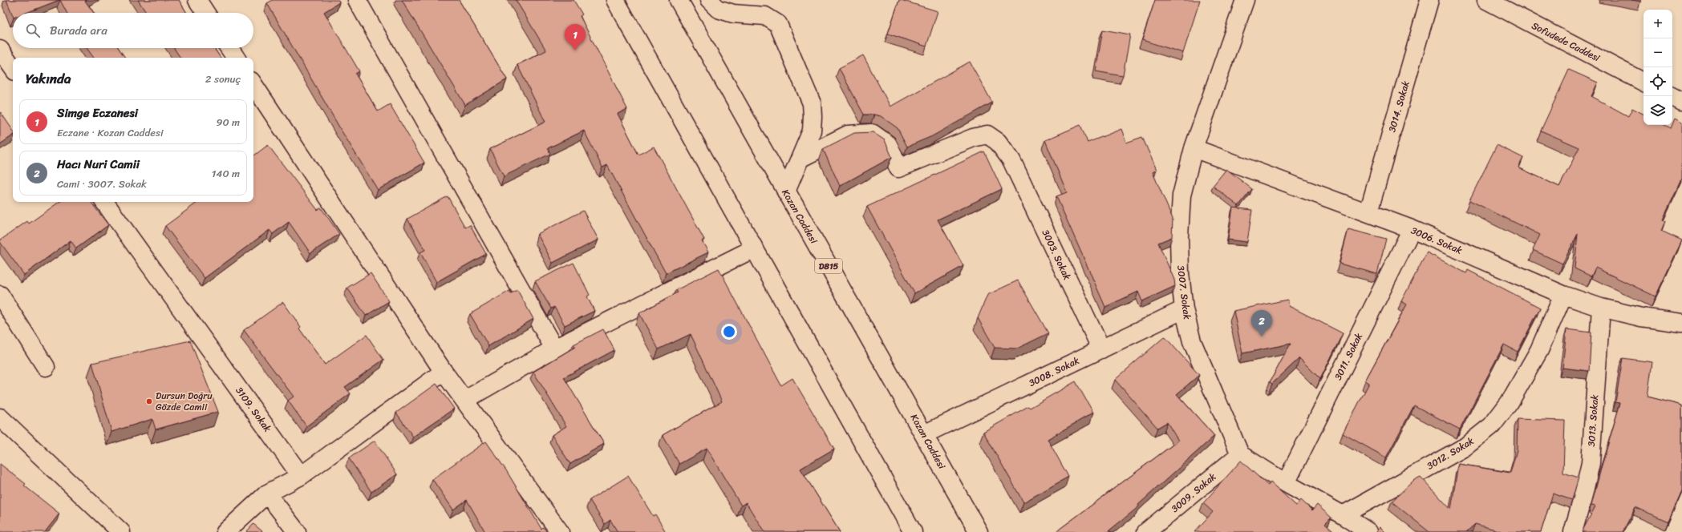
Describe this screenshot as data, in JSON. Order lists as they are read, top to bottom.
{
  "streets": {
    "main road": [
      "Sofudede Caddesi",
      "3014. Sokak",
      "Kozan Caddesi",
      "3006. Sokak",
      "3003. Sokak",
      "D815",
      "3007. Sokak",
      "3011. Sokak",
      "3008. Sokak",
      "3109. Sokak",
      "3013. Sokak",
      "3012. Sokak",
      "3009. Sokak"
    ]
  },
  "crossings": [
    ["3014. Sokak", "3006. Sokak"],
    ["Kozan Caddesi", "3008. Sokak"],
    ["3006. Sokak", "3007. Sokak"],
    ["3006. Sokak", "3011. Sokak"],
    ["3006. Sokak", "3013. Sokak"],
    ["3006. Sokak", "3012. Sokak"],
    ["3003. Sokak", "3008. Sokak"],
    ["3007. Sokak", "3008. Sokak"],
    ["3007. Sokak", "3009. Sokak"]
  ],
  "places": ["Dursun Doğru Gözde Camii"],
  "page": {
    "map_buttons": ["+", "−"],
    "search": "Burada ara",
    "pins": ["1", "2"],
    "heading": ["Yakında", "2 sonuç"],
    "list": [
      {
        "mark": "1",
        "name": "Simge Eczanesi",
        "note": "Eczane · Kozan Caddesi",
        "value": "90 m"
      },
      {
        "mark": "2",
        "name": "Hacı Nuri Camii",
        "note": "Cami · 3007. Sokak",
        "value": "140 m"
      }
    ]
  }
}
